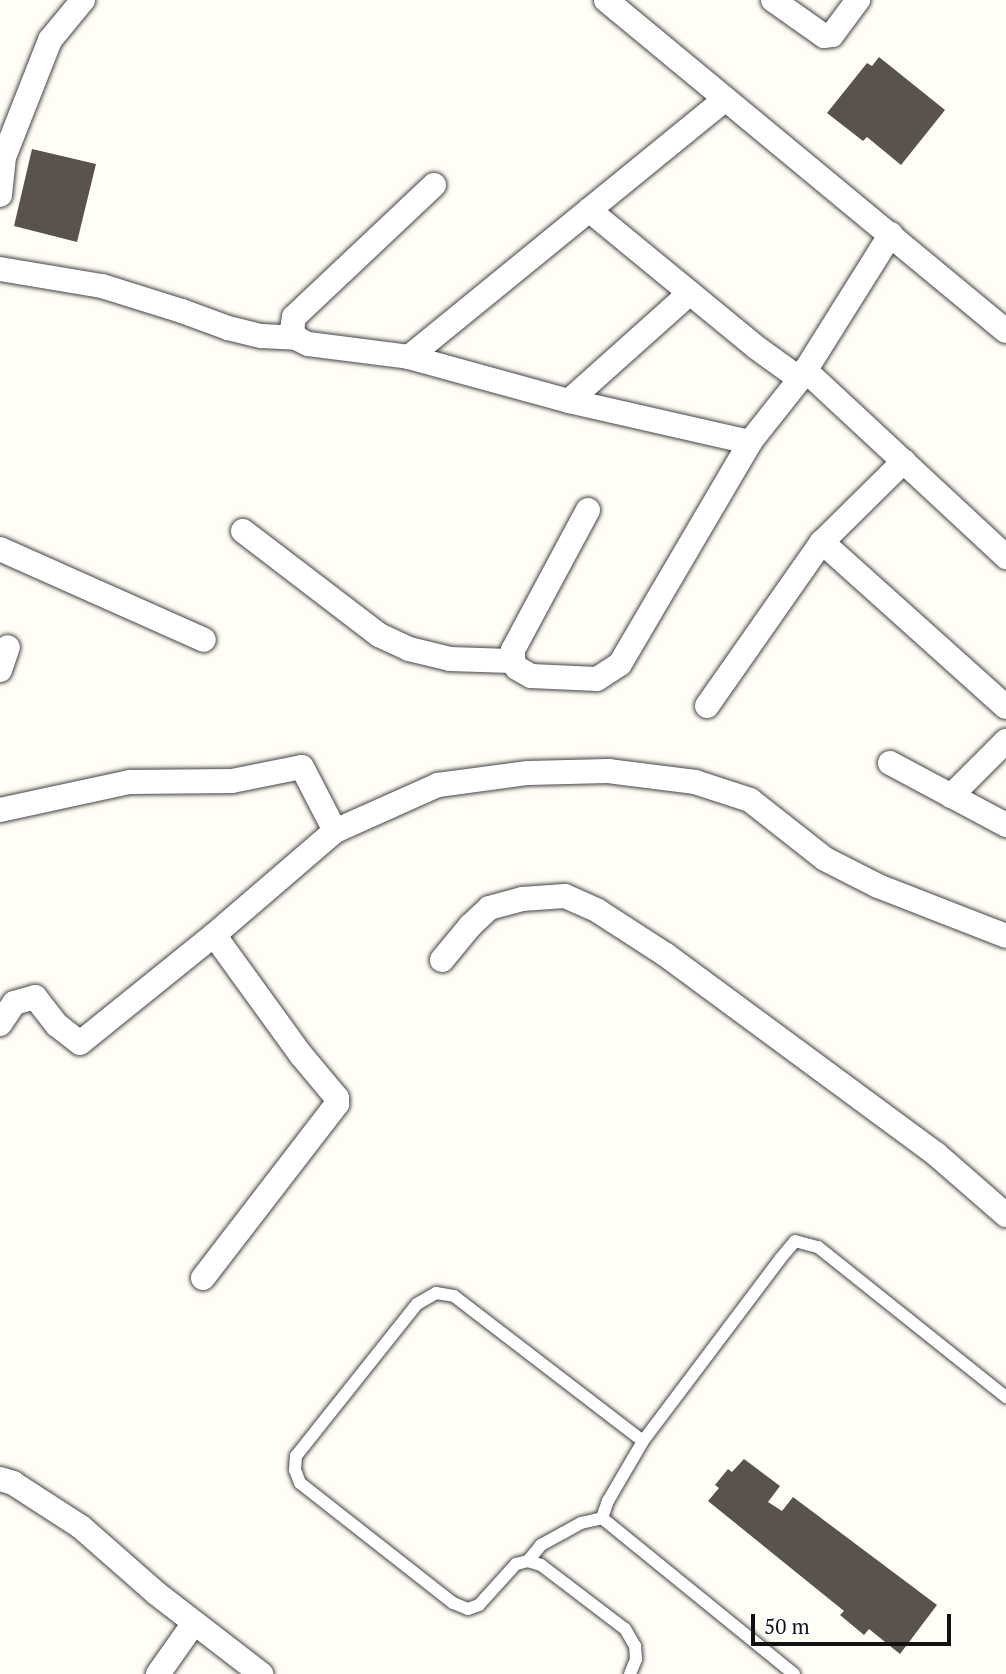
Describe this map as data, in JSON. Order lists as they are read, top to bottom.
{
  "scale_bar": "50 m"
}
